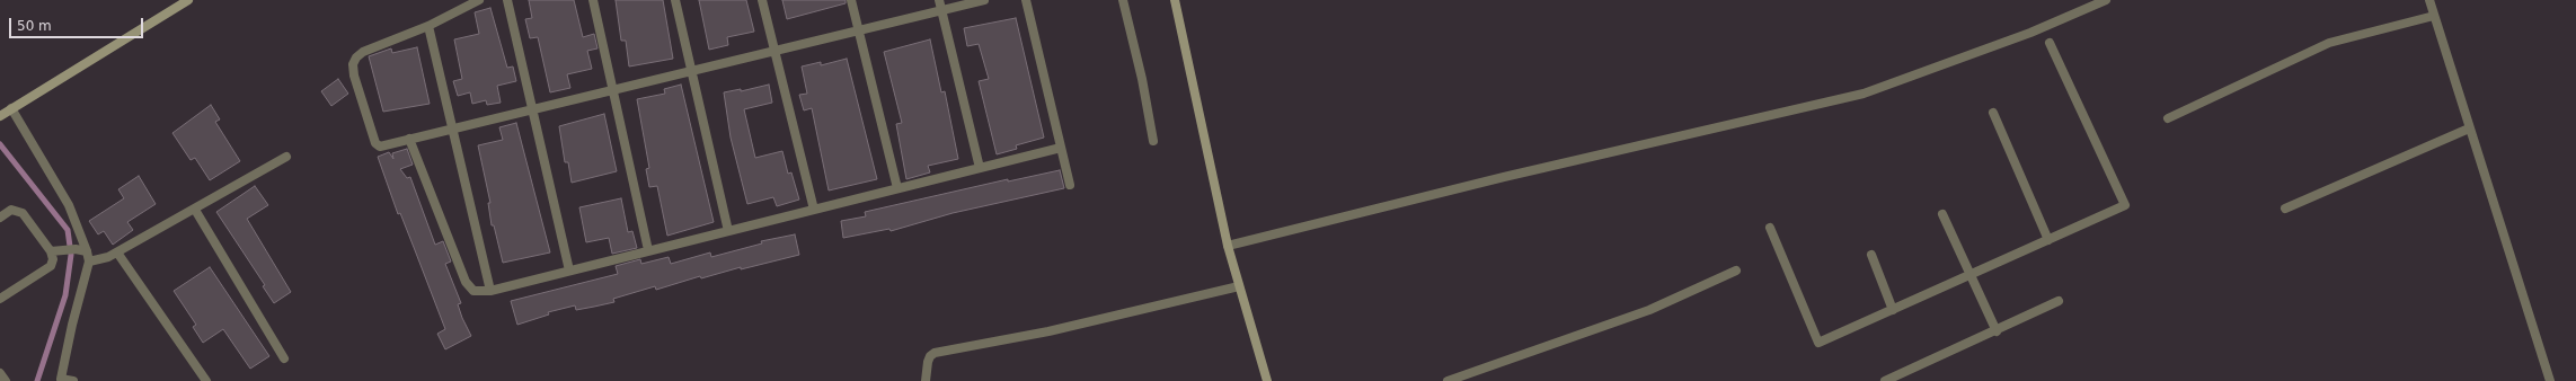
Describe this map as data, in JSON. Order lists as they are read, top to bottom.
{
  "scale_bar": "50 m"
}
